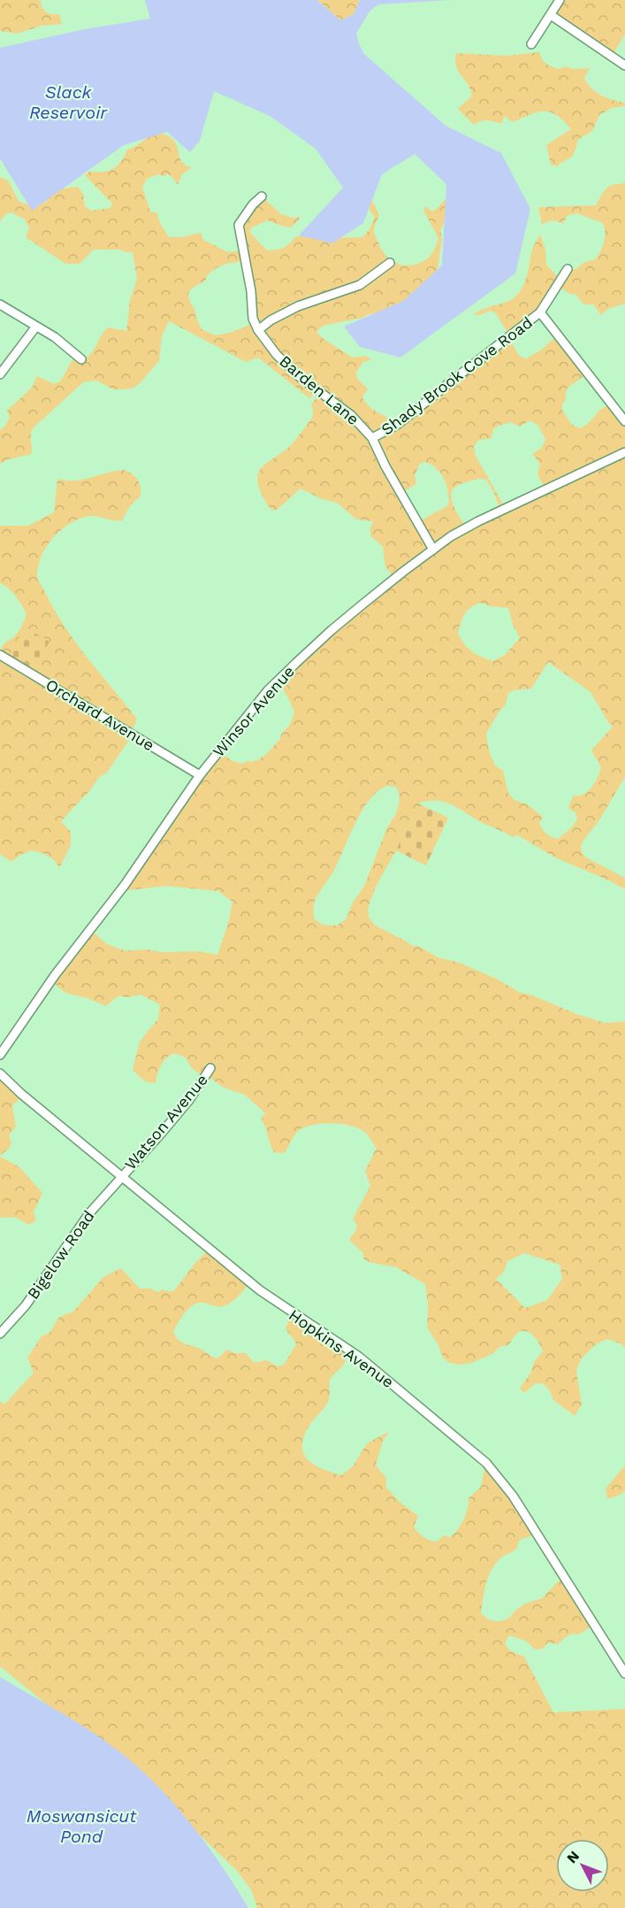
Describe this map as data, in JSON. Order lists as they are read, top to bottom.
{
  "streets": {
    "street": [
      "Shady Brook Cove Road",
      "Barden Lane",
      "Winsor Avenue",
      "Orchard Avenue",
      "Watson Avenue",
      "Bigelow Road",
      "Hopkins Avenue"
    ]
  },
  "crossings": [
    ["Shady Brook Cove Road", "Barden Lane"],
    ["Barden Lane", "Winsor Avenue"],
    ["Winsor Avenue", "Orchard Avenue"],
    ["Watson Avenue", "Bigelow Road"],
    ["Watson Avenue", "Hopkins Avenue"],
    ["Bigelow Road", "Hopkins Avenue"]
  ],
  "water": ["Slack Reservoir", "Moswansicut Pond"],
  "north": "top left"
}
